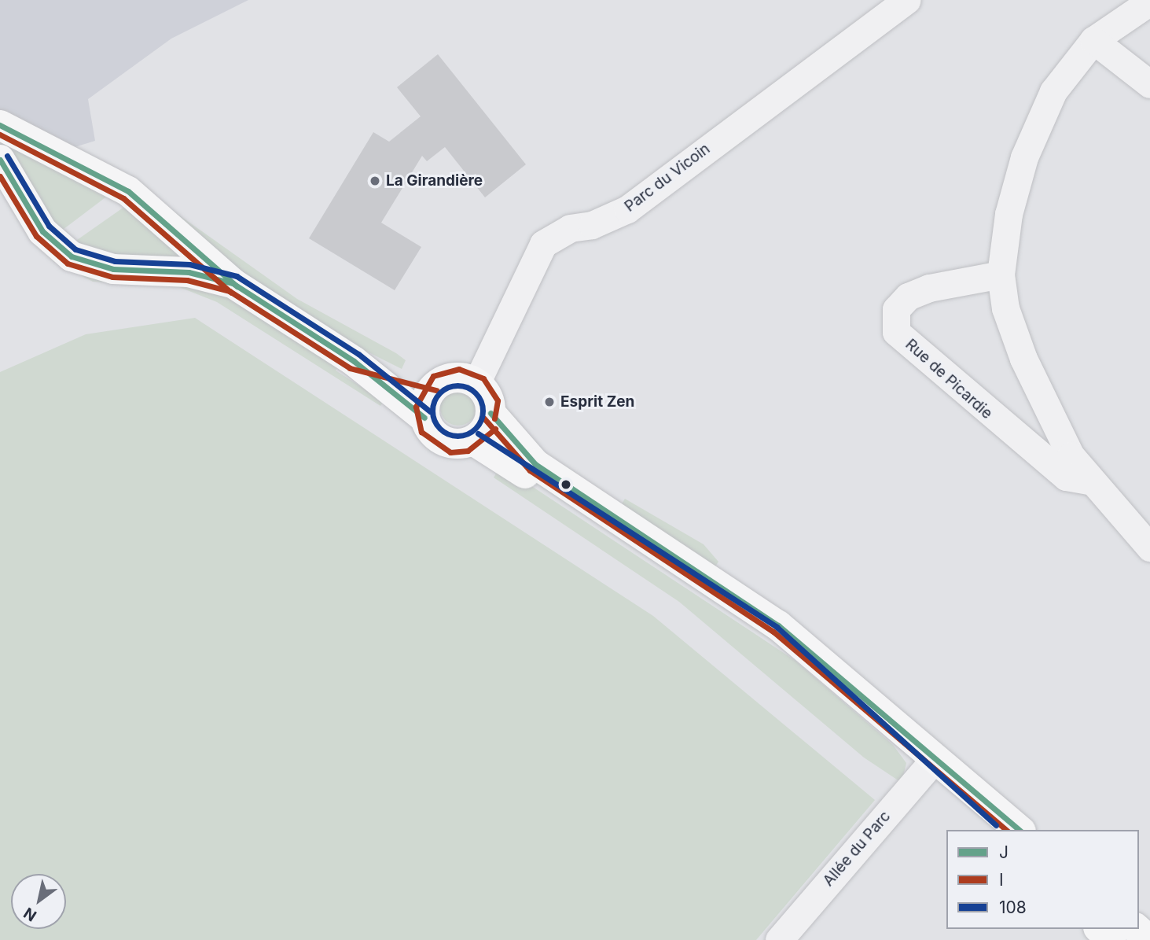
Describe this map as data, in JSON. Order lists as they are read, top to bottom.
{
  "streets": {
    "street": ["Parc du Vicoin", "Rue de Picardie", "Allée du Parc"]
  },
  "places": ["La Girandière", "Esprit Zen"],
  "lines": ["transit line J", "transit line I", "transit line 108"],
  "legend": ["J", "I", "108"],
  "north": "bottom left"
}
